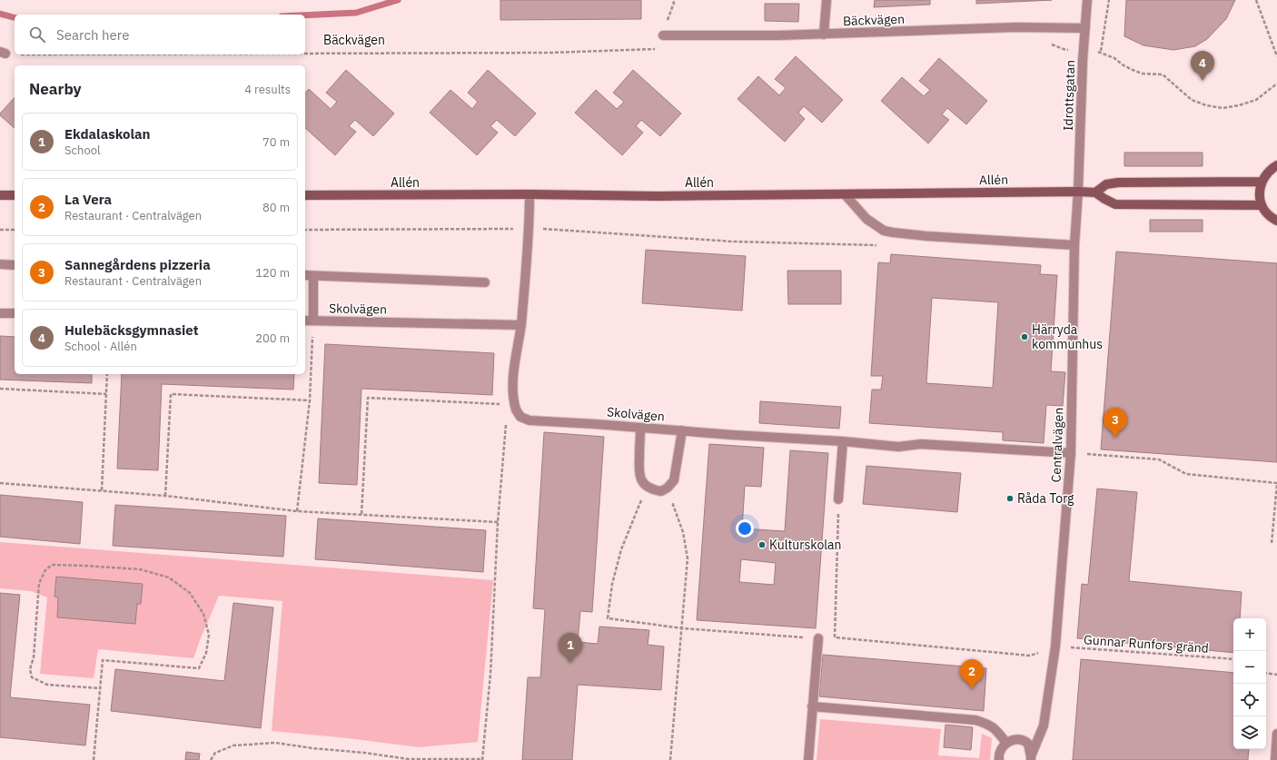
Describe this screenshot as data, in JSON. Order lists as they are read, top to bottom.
{
  "streets": {
    "street": [
      "Bäckvägen",
      "Idrottsgatan",
      "Allén",
      "Skolvägen",
      "Centralvägen"
    ],
    "path": ["Gunnar Runfors gränd"]
  },
  "crossings": [
    ["Bäckvägen", "Idrottsgatan"],
    ["Idrottsgatan", "Allén"],
    ["Idrottsgatan", "Centralvägen"],
    ["Allén", "Centralvägen"],
    ["Skolvägen", "Centralvägen"],
    ["Centralvägen", "Gunnar Runfors gränd"]
  ],
  "places": ["Härryda kommunhus", "Råda Torg", "Kulturskolan"],
  "page": {
    "search": "Search here",
    "pins": [
      "4",
      "3",
      "1",
      "2"
    ],
    "heading": ["Nearby", "4 results"],
    "list": [
      {
        "mark": "1",
        "name": "Ekdalaskolan",
        "note": "School",
        "value": "70 m"
      },
      {
        "mark": "2",
        "name": "La Vera",
        "note": "Restaurant · Centralvägen",
        "value": "80 m"
      },
      {
        "mark": "3",
        "name": "Sannegårdens pizzeria",
        "note": "Restaurant · Centralvägen",
        "value": "120 m"
      },
      {
        "mark": "4",
        "name": "Hulebäcksgymnasiet",
        "note": "School · Allén",
        "value": "200 m"
      }
    ],
    "map_buttons": ["+", "−"]
  }
}
